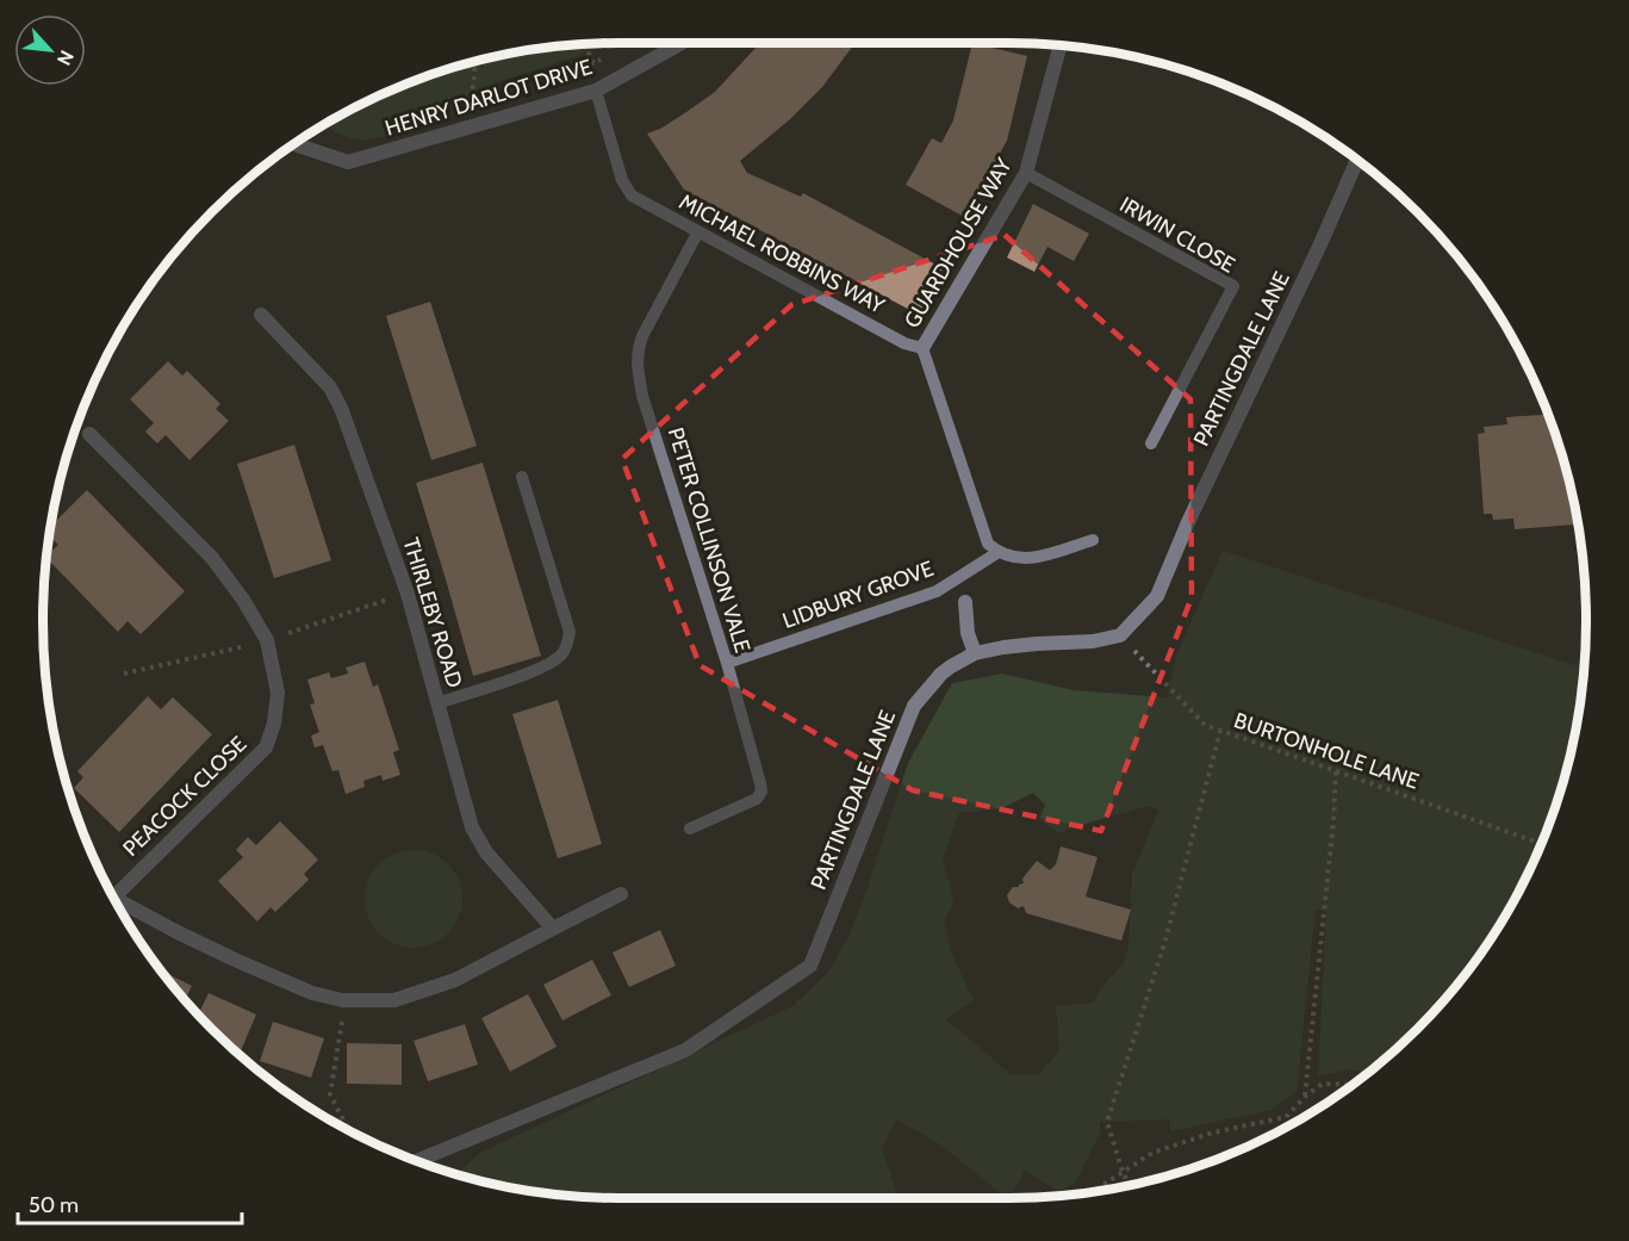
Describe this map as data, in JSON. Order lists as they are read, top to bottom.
{
  "streets": {
    "street": [
      "HENRY DARLOT DRIVE",
      "GUARDHOUSE WAY",
      "PARTINGDALE LANE",
      "THIRLEBY ROAD",
      "PEACOCK CLOSE"
    ],
    "lane": [
      "IRWIN CLOSE",
      "MICHAEL ROBBINS WAY",
      "PETER COLLINSON VALE",
      "LIDBURY GROVE"
    ],
    "path": ["BURTONHOLE LANE"]
  },
  "crossings": [
    ["HENRY DARLOT DRIVE", "MICHAEL ROBBINS WAY"],
    ["IRWIN CLOSE", "GUARDHOUSE WAY"],
    ["GUARDHOUSE WAY", "MICHAEL ROBBINS WAY"],
    ["MICHAEL ROBBINS WAY", "PETER COLLINSON VALE"],
    ["PARTINGDALE LANE", "BURTONHOLE LANE"],
    ["PETER COLLINSON VALE", "LIDBURY GROVE"]
  ],
  "scale_bar": "50 m",
  "north": "bottom right"
}
